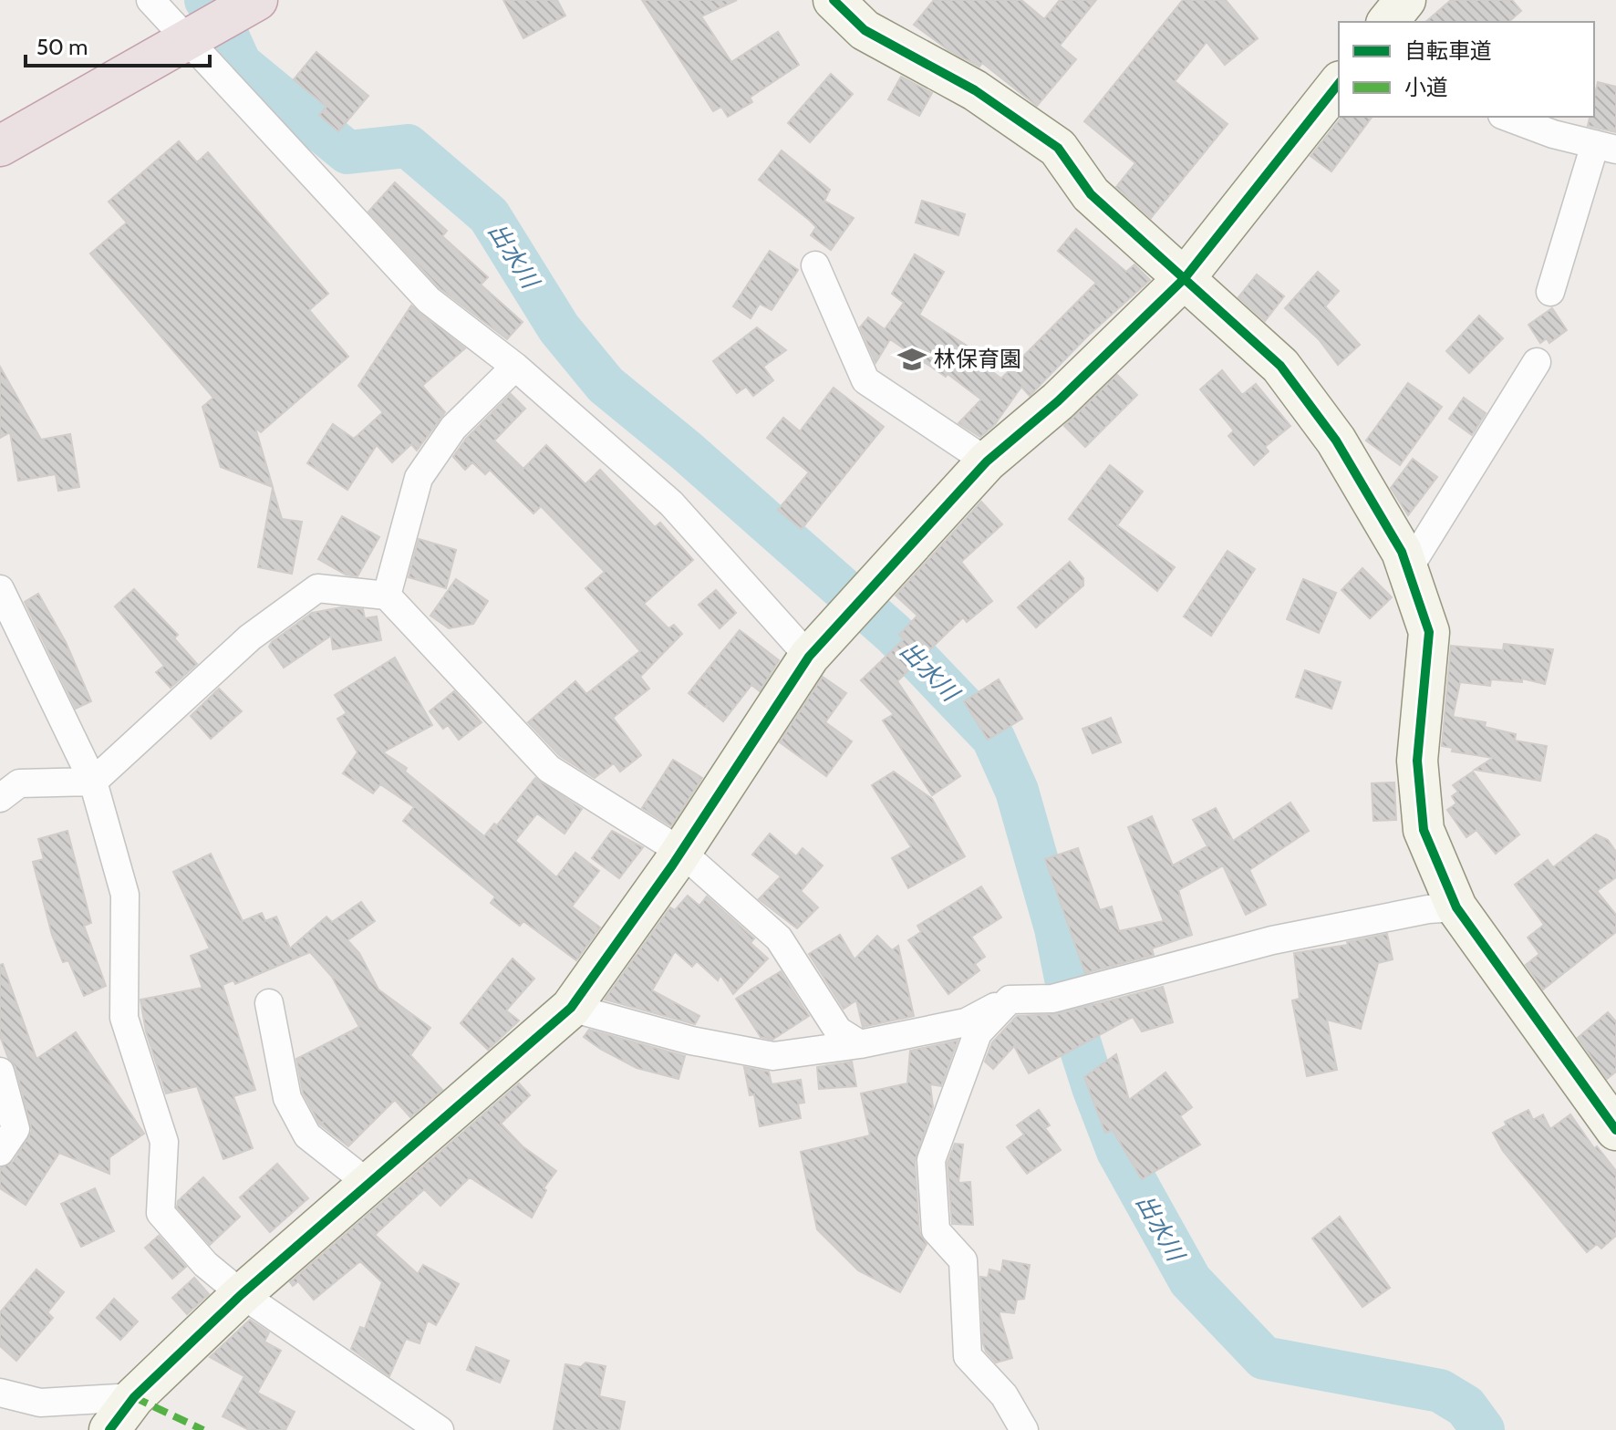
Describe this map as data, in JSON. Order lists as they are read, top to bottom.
{
  "water": ["出水川"],
  "places": {
    "school or university": ["林保育園"]
  },
  "legend": ["自転車道", "小道"],
  "scale_bar": "50 m"
}
